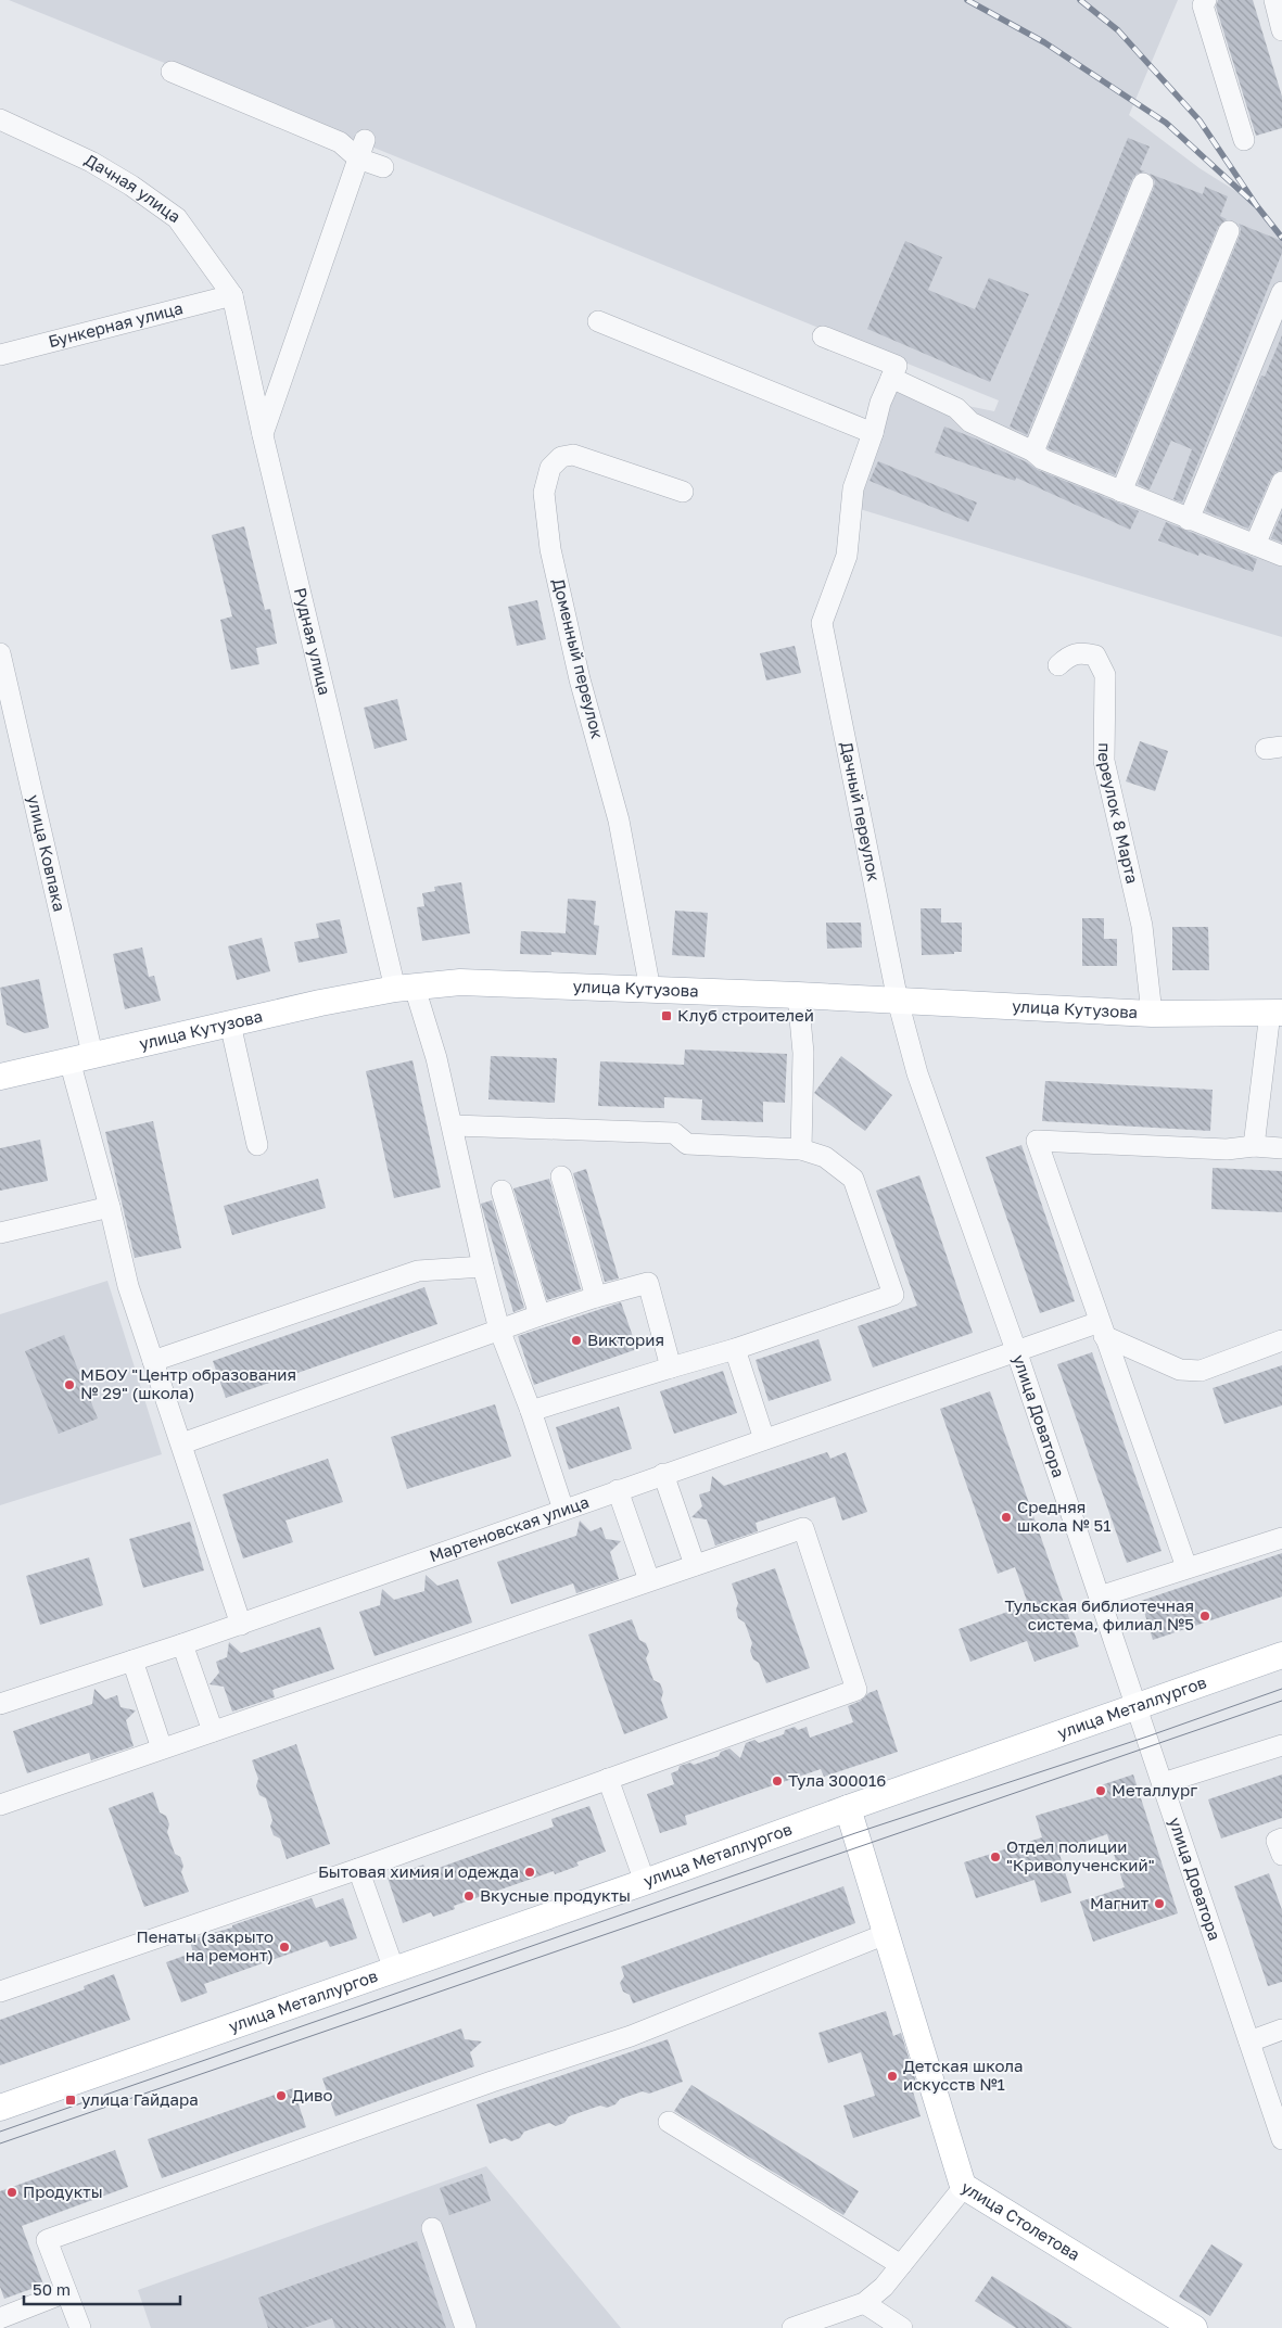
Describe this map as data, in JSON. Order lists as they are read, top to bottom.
{
  "streets": {
    "main road": ["улица Кутузова", "улица Металлургов", "улица Столетова"],
    "street": [
      "Дачная улица",
      "Бункерная улица",
      "Рудная улица",
      "Доменный переулок",
      "Дачный переулок",
      "переулок 8 Марта",
      "улица Ковпака",
      "улица Доватора",
      "Мартеновская улица"
    ]
  },
  "crossings": [
    ["Дачная улица", "Бункерная улица"],
    ["Дачная улица", "Рудная улица"],
    ["Бункерная улица", "Рудная улица"],
    ["Рудная улица", "улица Кутузова"],
    ["Рудная улица", "Мартеновская улица"],
    ["Доменный переулок", "улица Кутузова"],
    ["Дачный переулок", "улица Кутузова"],
    ["Дачный переулок", "улица Доватора"],
    ["переулок 8 Марта", "улица Кутузова"],
    ["улица Ковпака", "улица Кутузова"],
    ["улица Ковпака", "Мартеновская улица"],
    ["улица Кутузова", "улица Доватора"],
    ["улица Доватора", "Мартеновская улица"],
    ["улица Доватора", "улица Металлургов"],
    ["улица Металлургов", "улица Столетова"]
  ],
  "places": {
    "transit": ["Клуб строителей", "улица Гайдара"],
    "other": [
      "Виктория",
      "МБОУ \"Центр образования № 29\" (школа)",
      "Средняя школа № 51",
      "Тульская библиотечная система, филиал №5",
      "Тула 300016",
      "Металлург",
      "Отдел полиции \"Криволученский\"",
      "Бытовая химия и одежда",
      "Вкусные продукты",
      "Магнит",
      "Пенаты (закрыто на ремонт)",
      "Детская школа искусств №1",
      "Диво",
      "Продукты"
    ]
  },
  "scale_bar": "50 m"
}
